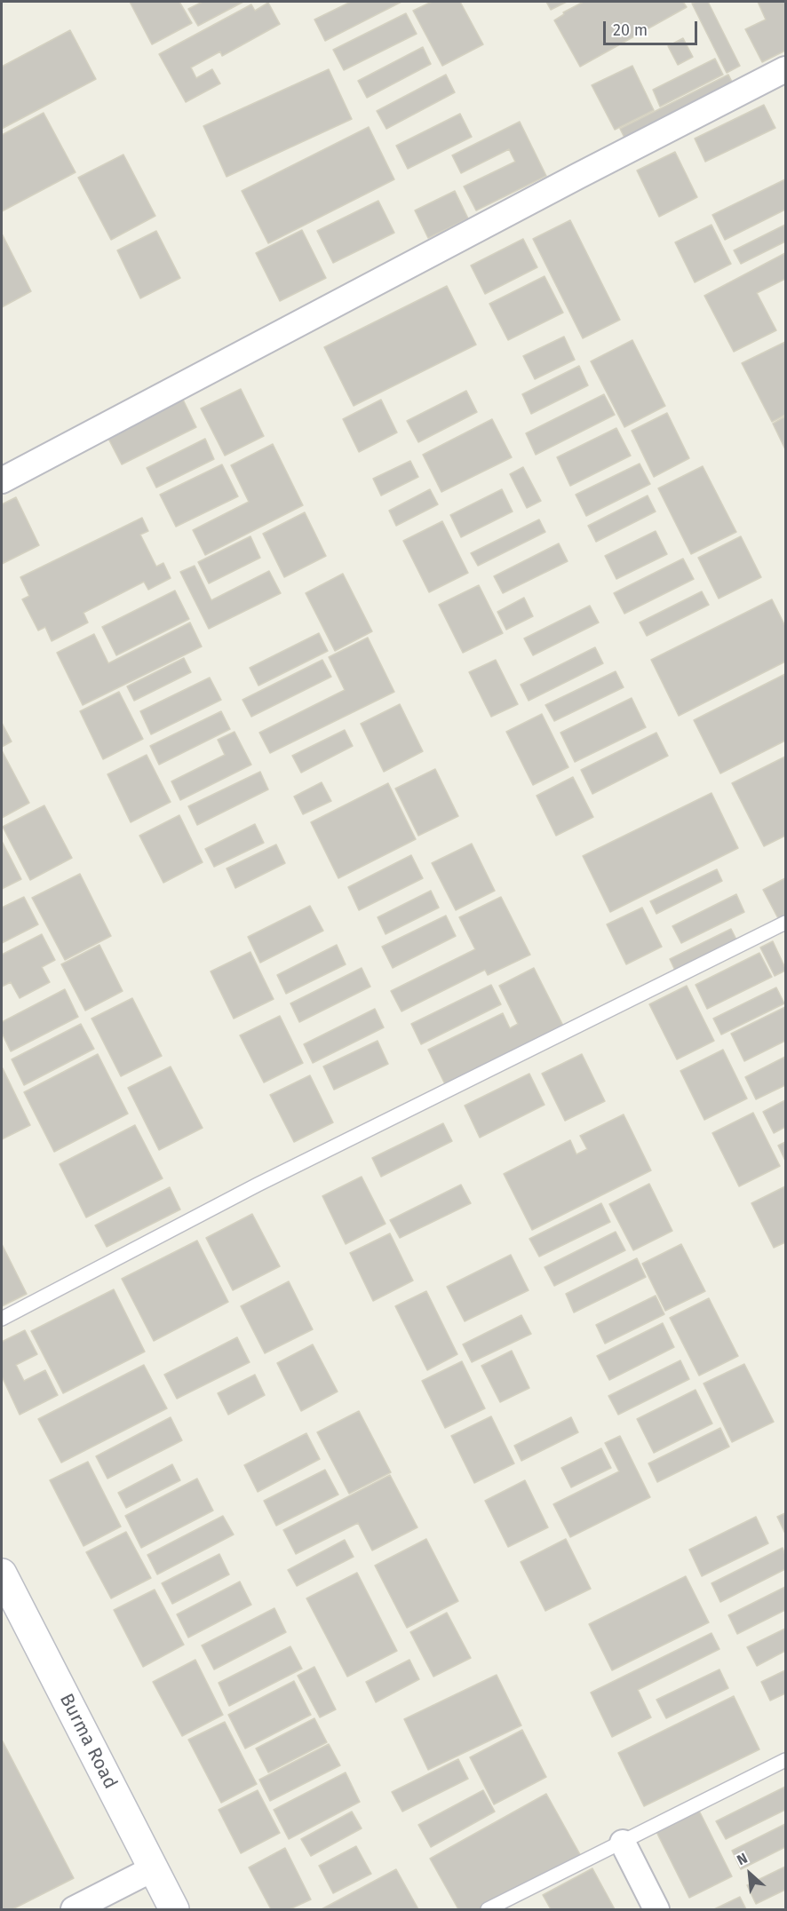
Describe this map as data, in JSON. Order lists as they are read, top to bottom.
{
  "streets": {
    "street": ["Burma Road"]
  },
  "scale_bar": "20 m",
  "north": "top left"
}
